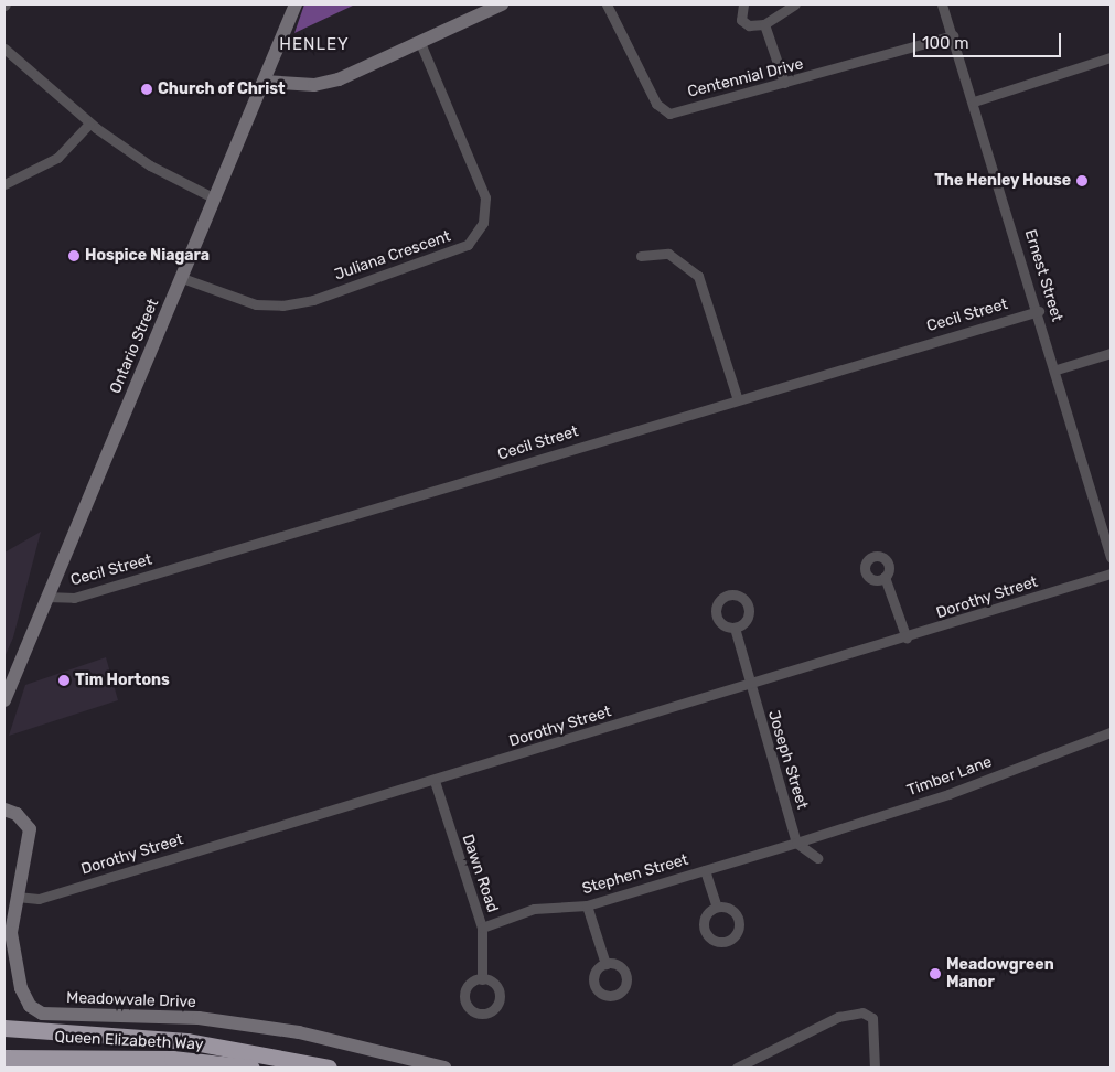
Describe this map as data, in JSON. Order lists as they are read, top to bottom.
{
  "streets": {
    "highway": ["Queen Elizabeth Way"],
    "main road": ["Ontario Street", "Meadowvale Drive"],
    "street": [
      "Centennial Drive",
      "Juliana Crescent",
      "Ernest Street",
      "Cecil Street",
      "Dorothy Street",
      "Joseph Street",
      "Timber Lane",
      "Dawn Road",
      "Stephen Street"
    ]
  },
  "crossings": [
    ["Centennial Drive", "Ernest Street"],
    ["Juliana Crescent", "Ontario Street"],
    ["Ernest Street", "Cecil Street"],
    ["Cecil Street", "Ontario Street"],
    ["Dorothy Street", "Joseph Street"],
    ["Dorothy Street", "Dawn Road"],
    ["Dorothy Street", "Meadowvale Drive"],
    ["Joseph Street", "Timber Lane"],
    ["Joseph Street", "Stephen Street"],
    ["Timber Lane", "Stephen Street"],
    ["Dawn Road", "Stephen Street"]
  ],
  "districts": ["HENLEY"],
  "places": [
    "Church of Christ",
    "The Henley House",
    "Hospice Niagara",
    "Tim Hortons",
    "Meadowgreen Manor"
  ],
  "scale_bar": "100 m"
}
